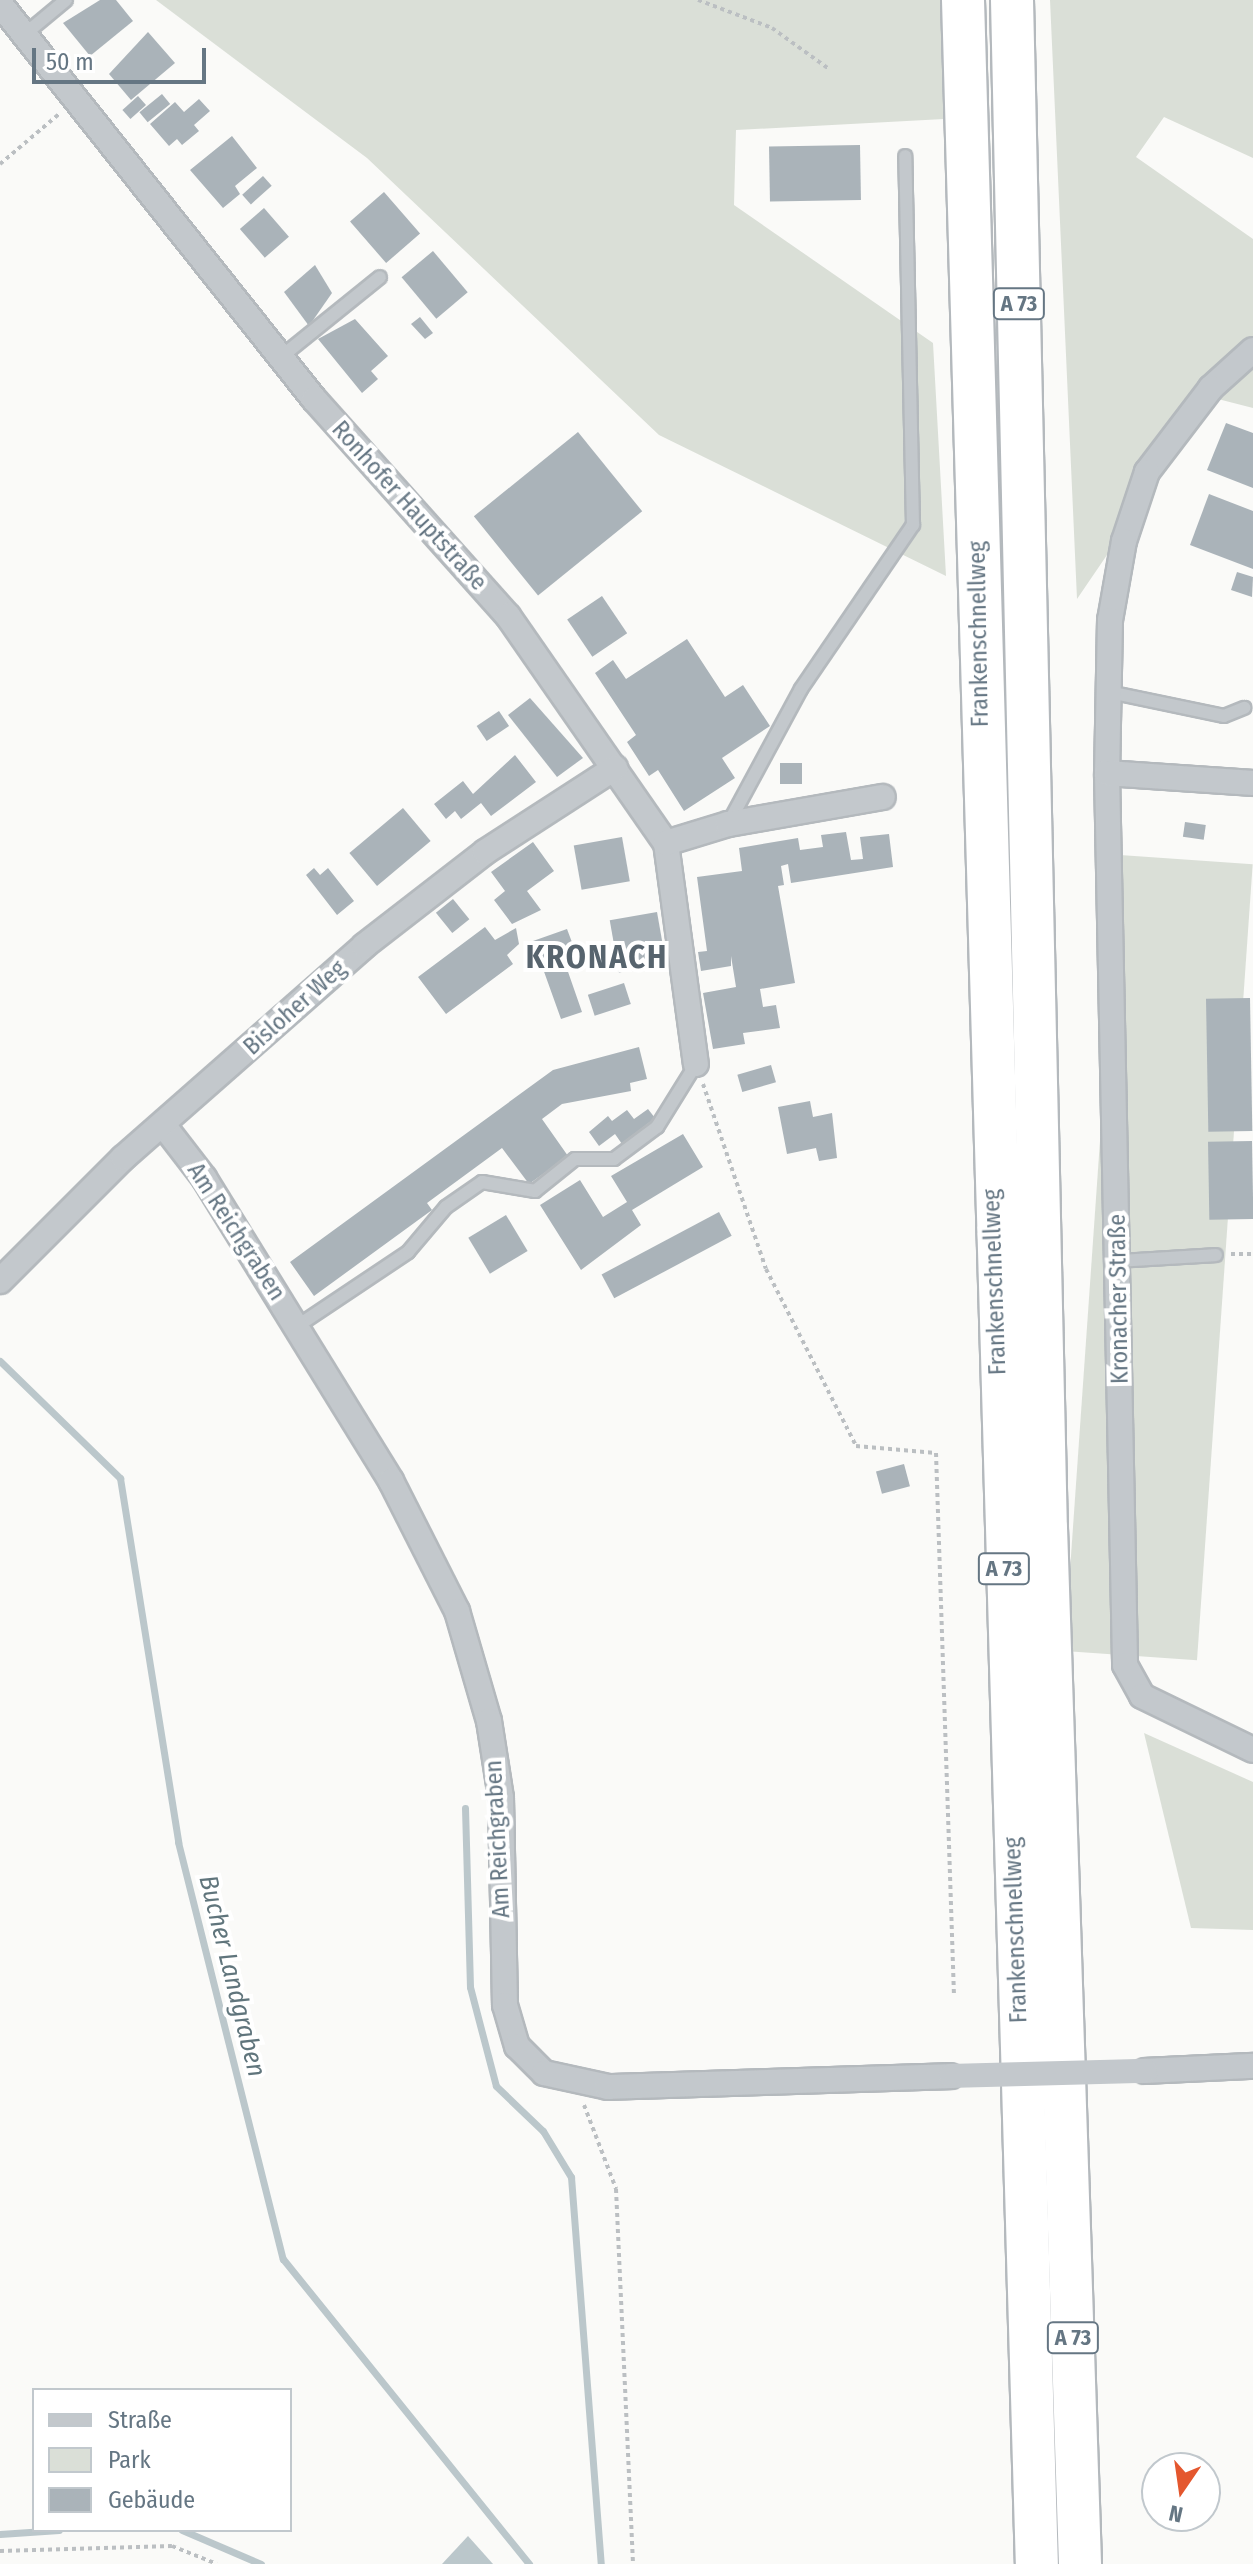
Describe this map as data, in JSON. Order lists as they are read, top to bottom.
{
  "streets": {
    "highway": ["A 73", "Frankenschnellweg"],
    "street": [
      "Ronhofer Hauptstraße",
      "Bisloher Weg",
      "Am Reichgraben",
      "Kronacher Straße"
    ]
  },
  "crossings": [
    ["Ronhofer Hauptstraße", "Bisloher Weg"],
    ["Bisloher Weg", "Am Reichgraben"]
  ],
  "districts": ["KRONACH"],
  "water": ["Bucher Landgraben"],
  "legend": ["Straße", "Park", "Gebäude"],
  "scale_bar": "50 m",
  "north": "bottom"
}
